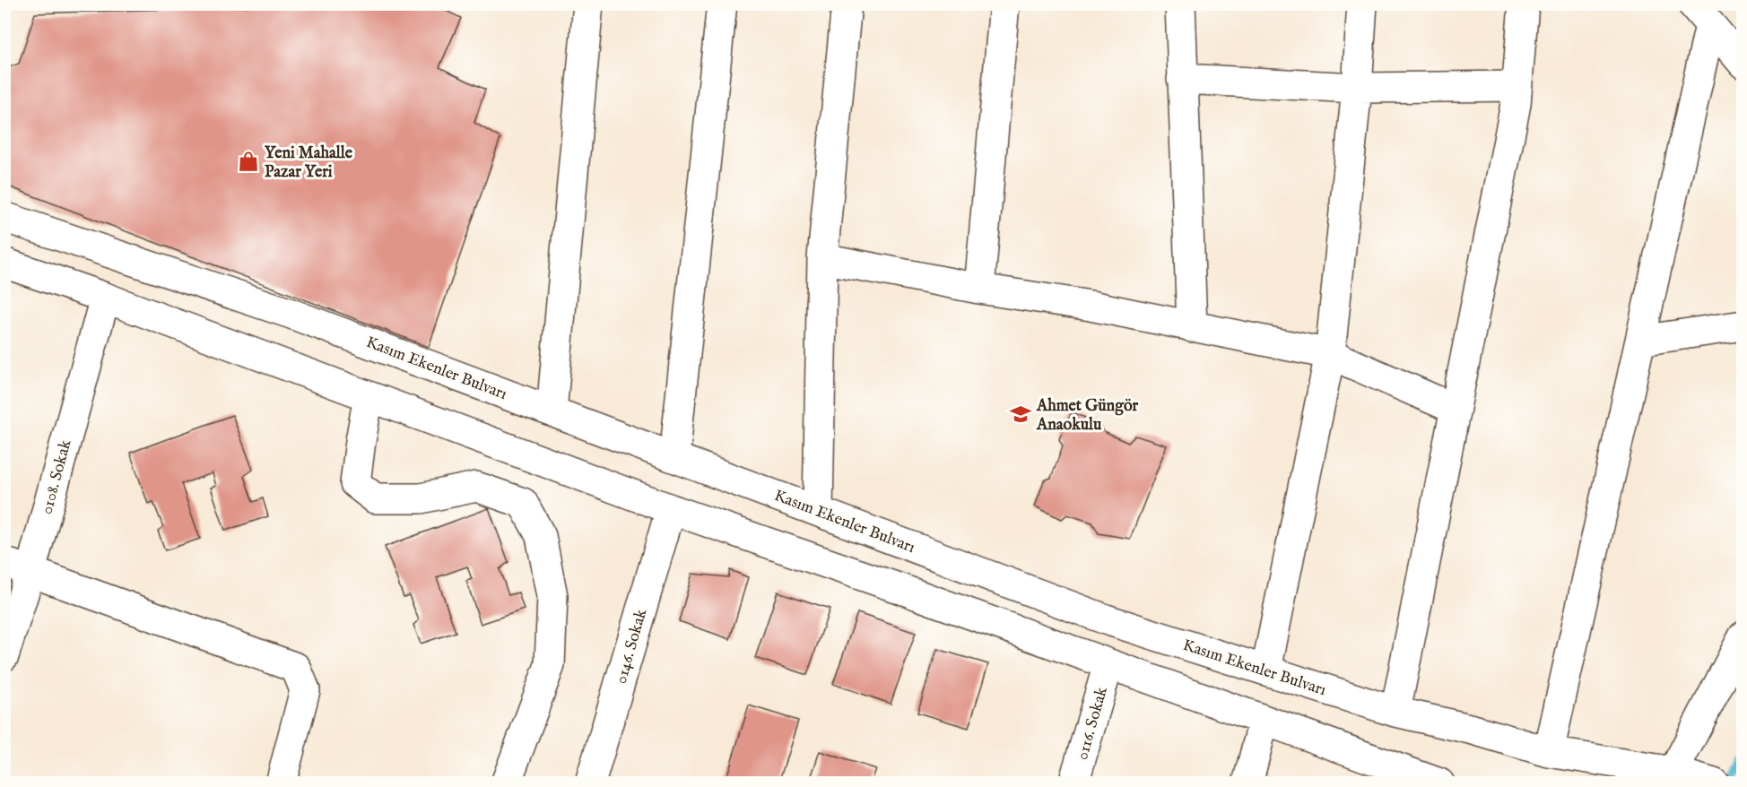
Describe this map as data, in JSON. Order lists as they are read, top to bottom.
{
  "streets": {
    "street": [
      "Kasım Ekenler Bulvarı",
      "0108. Sokak",
      "0146. Sokak",
      "0116. Sokak"
    ]
  },
  "places": {
    "shop": ["Yeni Mahalle Pazar Yeri"],
    "school or university": ["Ahmet Güngör Anaokulu"]
  }
}
